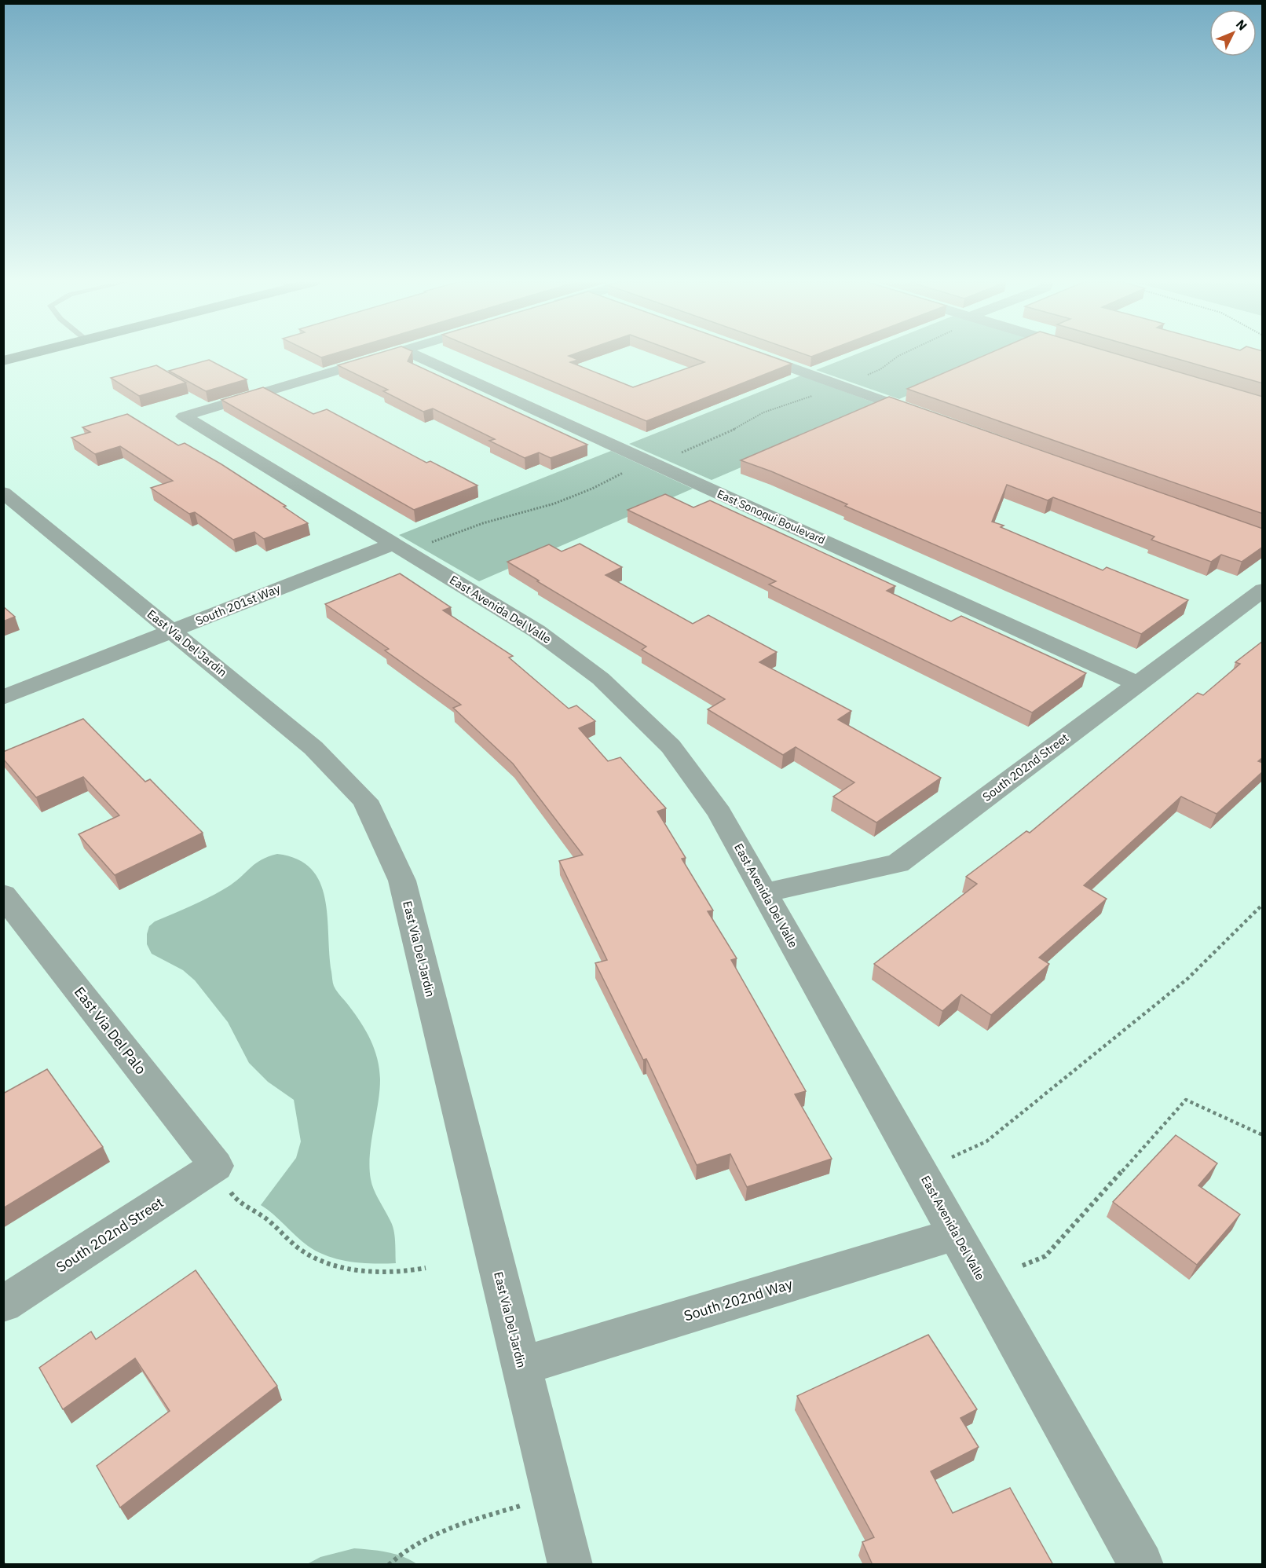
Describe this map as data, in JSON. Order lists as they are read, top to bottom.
{
  "streets": {
    "street": [
      "East Sonoqui Boulevard",
      "South 201st Way",
      "East Avenida Del Valle",
      "East Via Del Jardin",
      "South 202nd Street",
      "East Via Del Palo",
      "South 202nd Way"
    ]
  },
  "crossings": [
    ["East Sonoqui Boulevard", "South 202nd Street"],
    ["South 201st Way", "East Avenida Del Valle"],
    ["South 201st Way", "East Via Del Jardin"],
    ["East Avenida Del Valle", "South 202nd Street"],
    ["East Avenida Del Valle", "South 202nd Way"],
    ["East Via Del Jardin", "South 202nd Way"],
    ["South 202nd Street", "East Via Del Palo"]
  ],
  "north": "top right"
}
